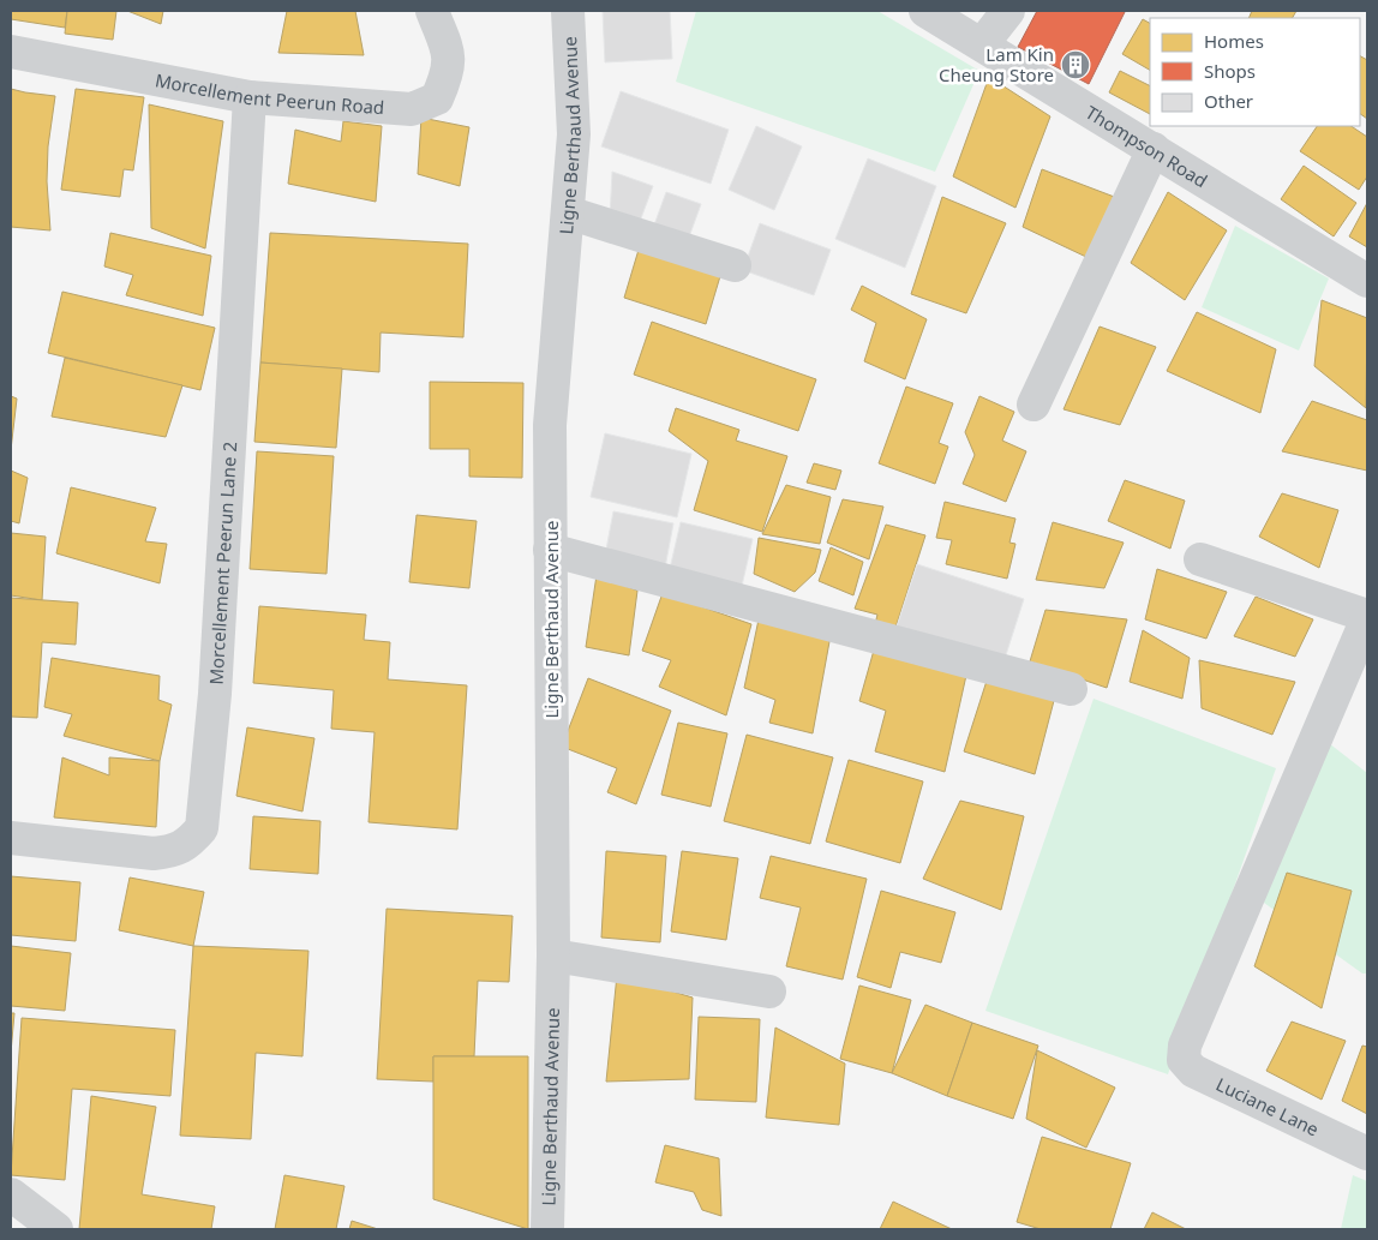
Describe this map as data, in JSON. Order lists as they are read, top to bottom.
{
  "streets": {
    "street": [
      "Morcellement Peerun Road",
      "Ligne Berthaud Avenue",
      "Thompson Road",
      "Morcellement Peerun Lane 2",
      "Luciane Lane"
    ]
  },
  "crossings": [
    ["Morcellement Peerun Road", "Morcellement Peerun Lane 2"]
  ],
  "places": {
    "building": ["Lam Kin Cheung Store"]
  },
  "legend": ["Homes", "Shops", "Other"]
}
